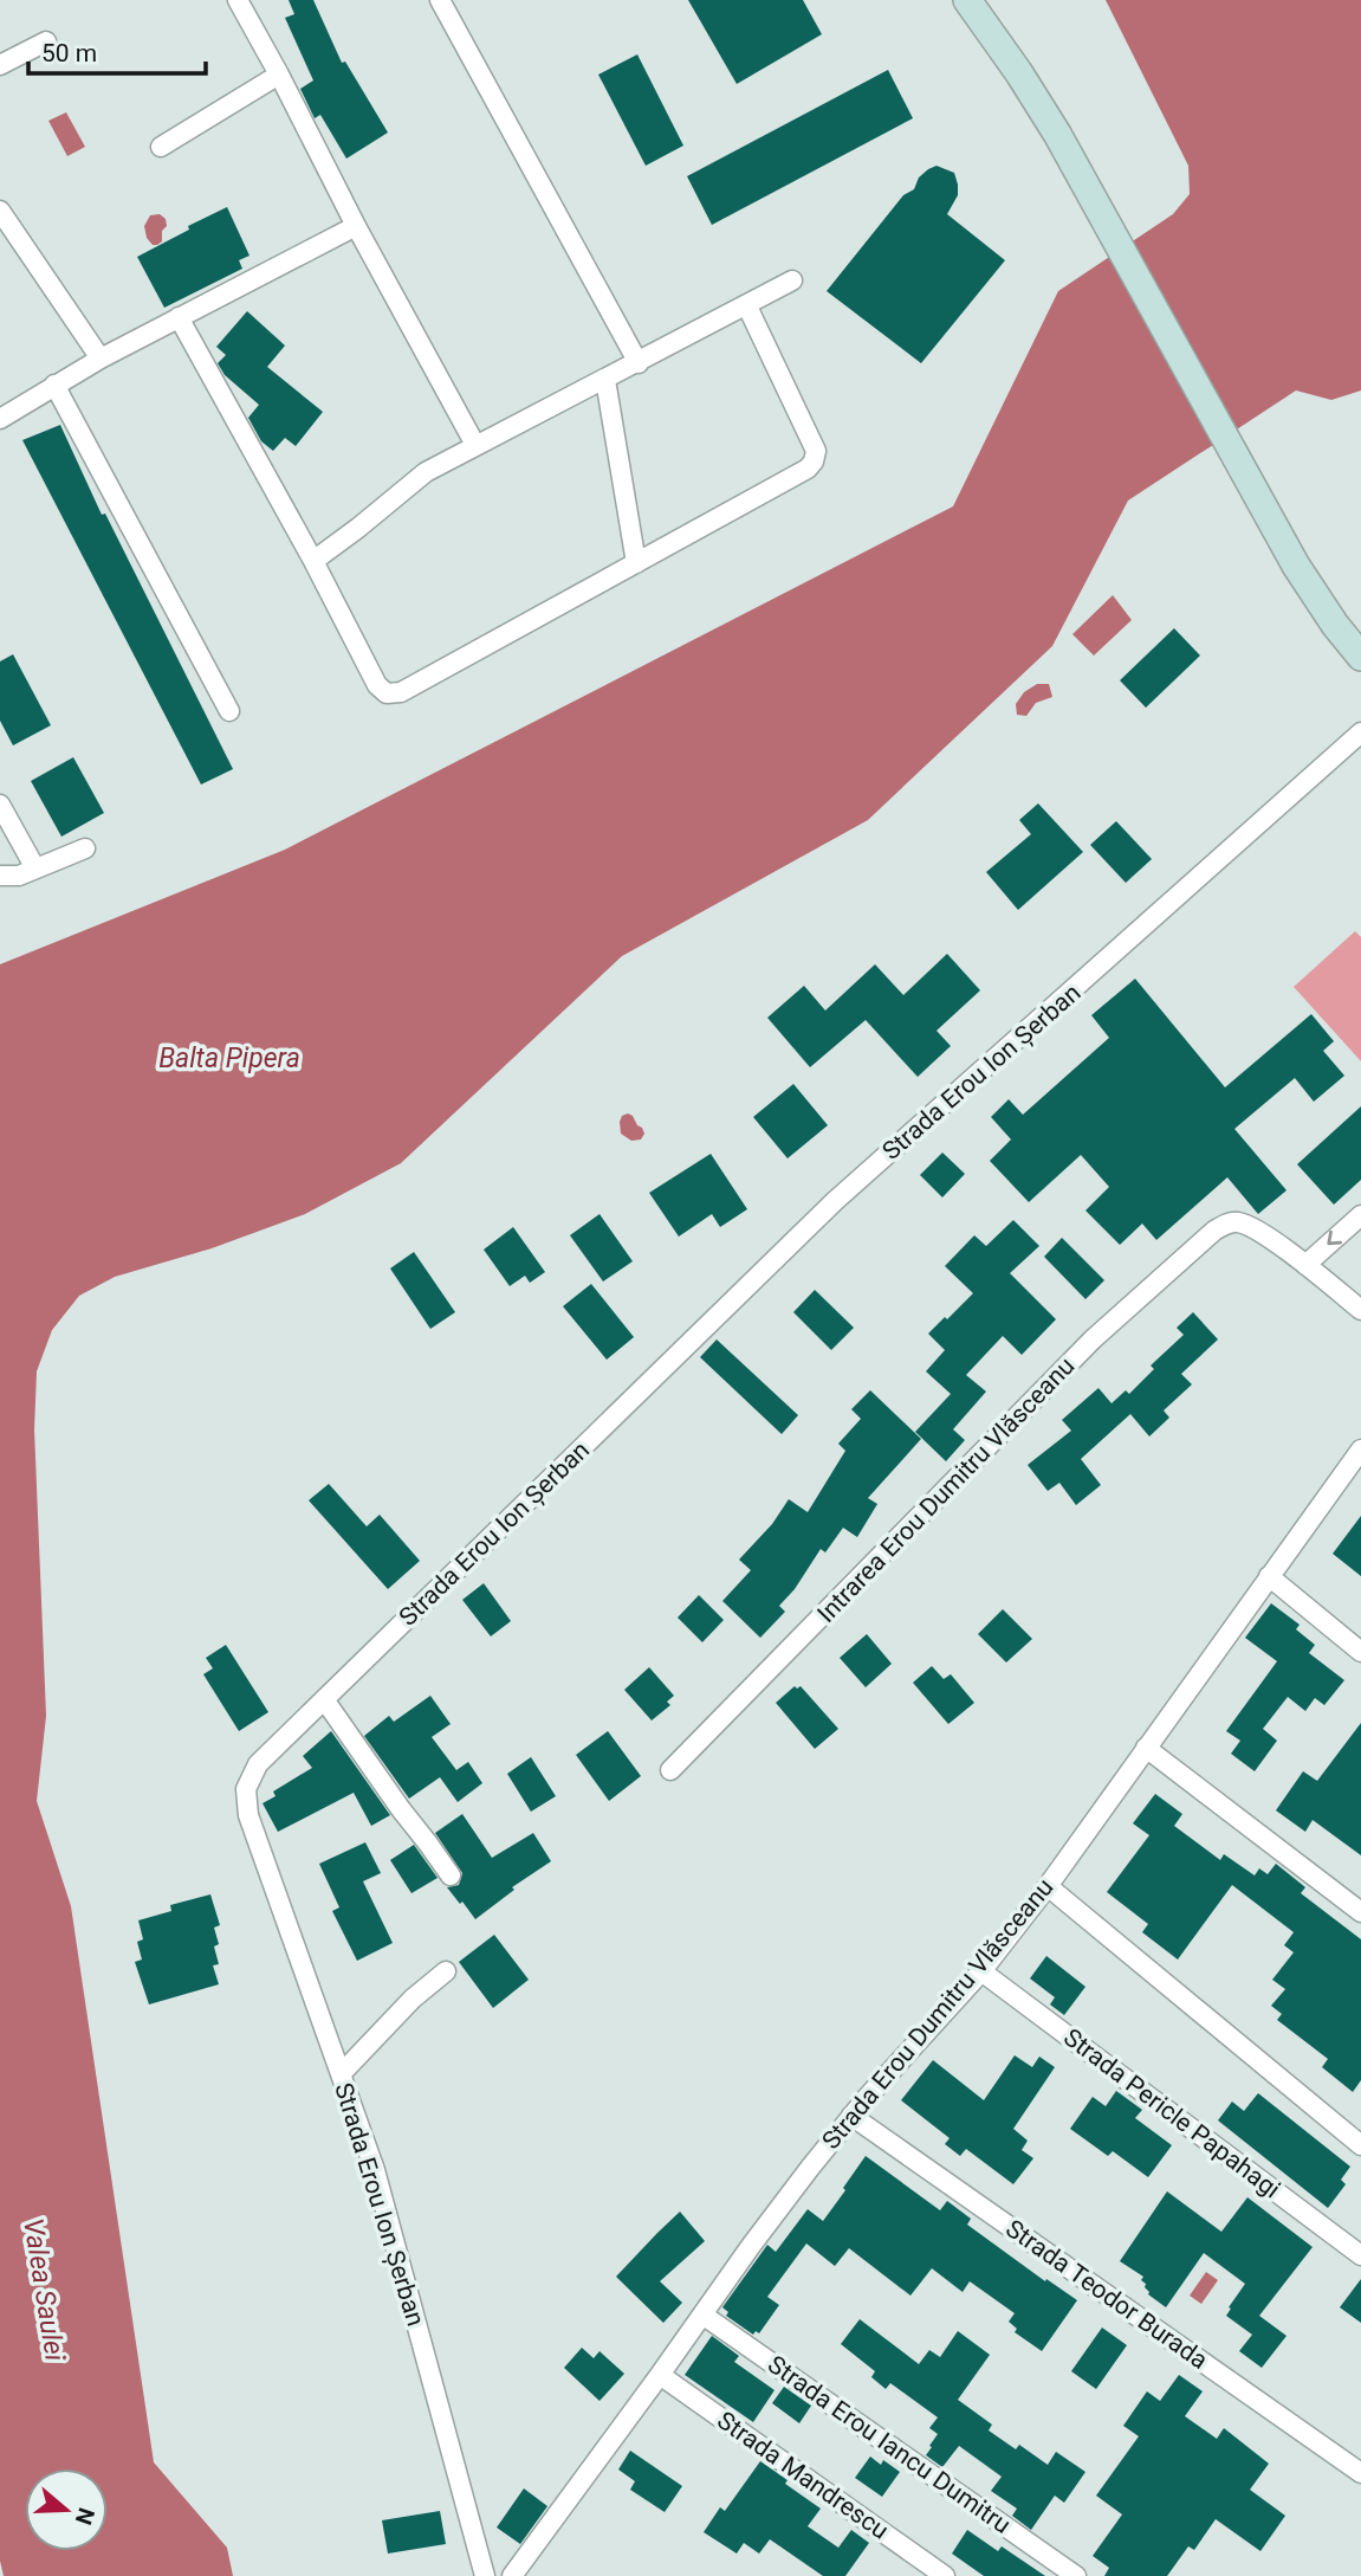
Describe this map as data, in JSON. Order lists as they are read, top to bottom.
{
  "streets": {
    "street": [
      "Strada Erou Ion Șerban",
      "Intrarea Erou Dumitru Vlăsceanu",
      "Strada Erou Dumitru Vlăsceanu",
      "Strada Pericle Papahagi",
      "Strada Teodor Burada",
      "Strada Erou Iancu Dumitru",
      "Strada Mandrescu"
    ]
  },
  "crossings": [
    ["Strada Erou Dumitru Vlăsceanu", "Strada Pericle Papahagi"],
    ["Strada Erou Dumitru Vlăsceanu", "Strada Teodor Burada"],
    ["Strada Erou Dumitru Vlăsceanu", "Strada Erou Iancu Dumitru"],
    ["Strada Erou Dumitru Vlăsceanu", "Strada Mandrescu"]
  ],
  "water": ["Balta Pipera", "Valea Saulei"],
  "scale_bar": "50 m",
  "north": "right"
}
